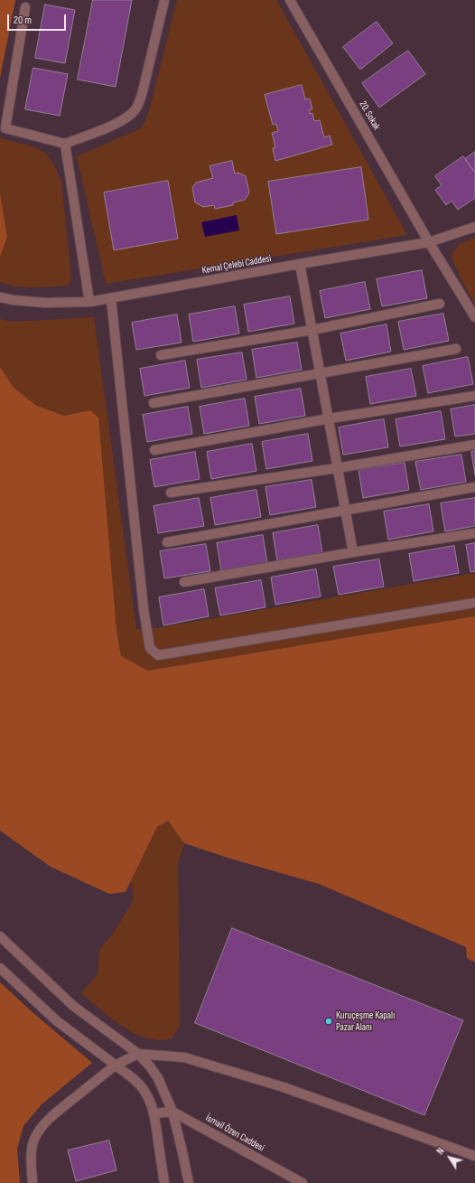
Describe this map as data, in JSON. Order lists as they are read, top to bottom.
{
  "streets": {
    "street": ["20. Sokak", "Kemal Çelebi Caddesi", "İsmail Özen Caddesi"]
  },
  "crossings": [
    ["20. Sokak", "Kemal Çelebi Caddesi"]
  ],
  "places": ["Kuruçeşme Kapalı Pazar Alanı"],
  "scale_bar": "20 m",
  "north": "top left"
}
